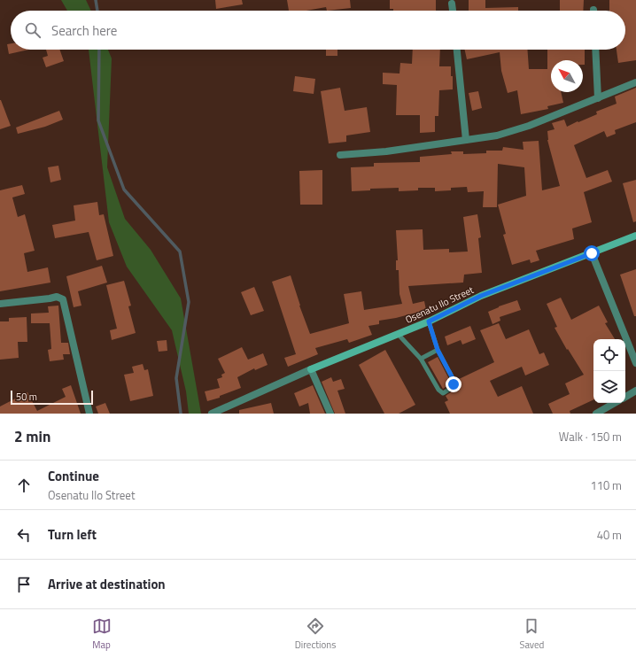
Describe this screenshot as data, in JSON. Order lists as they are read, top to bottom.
{
  "streets": {
    "street": ["Osenatu Ilo Street"]
  },
  "scale_bar": "50 m",
  "north": "top left",
  "page": {
    "search": "Search here",
    "scale": "50 m",
    "heading": ["2 min", "Walk · 150 m"],
    "list": [
      ["Continue", "Osenatu Ilo Street", "110 m"],
      ["Turn left", "40 m"],
      "Arrive at destination"
    ],
    "nav": ["Map", "Directions", "Saved"]
  }
}
